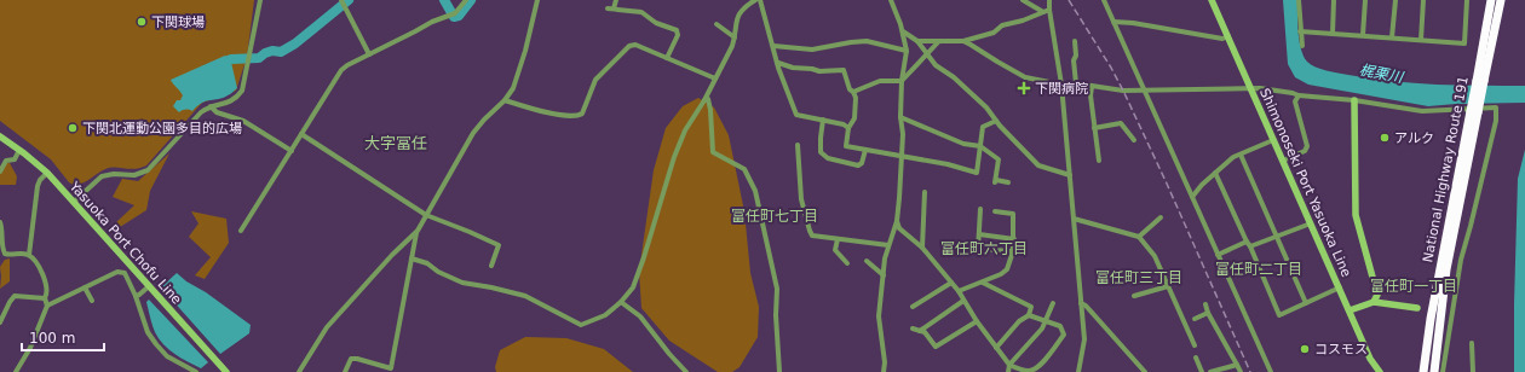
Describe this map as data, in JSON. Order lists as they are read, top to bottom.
{
  "streets": {
    "highway": ["National Highway Route 191"],
    "main road": ["Shimonoseki Port Yasuoka Line", "Yasuoka Port Chofu Line"]
  },
  "districts": [
    "大字冨任",
    "富任町七丁目",
    "富任町六丁目",
    "富任町二丁目",
    "富任町三丁目",
    "富任町一丁目"
  ],
  "water": ["梶栗川"],
  "places": {
    "other": [
      "下関球場",
      "下関北運動公園多目的広場",
      "アルク",
      "コスモス"
    ],
    "health": ["下関病院"]
  },
  "scale_bar": "100 m"
}
